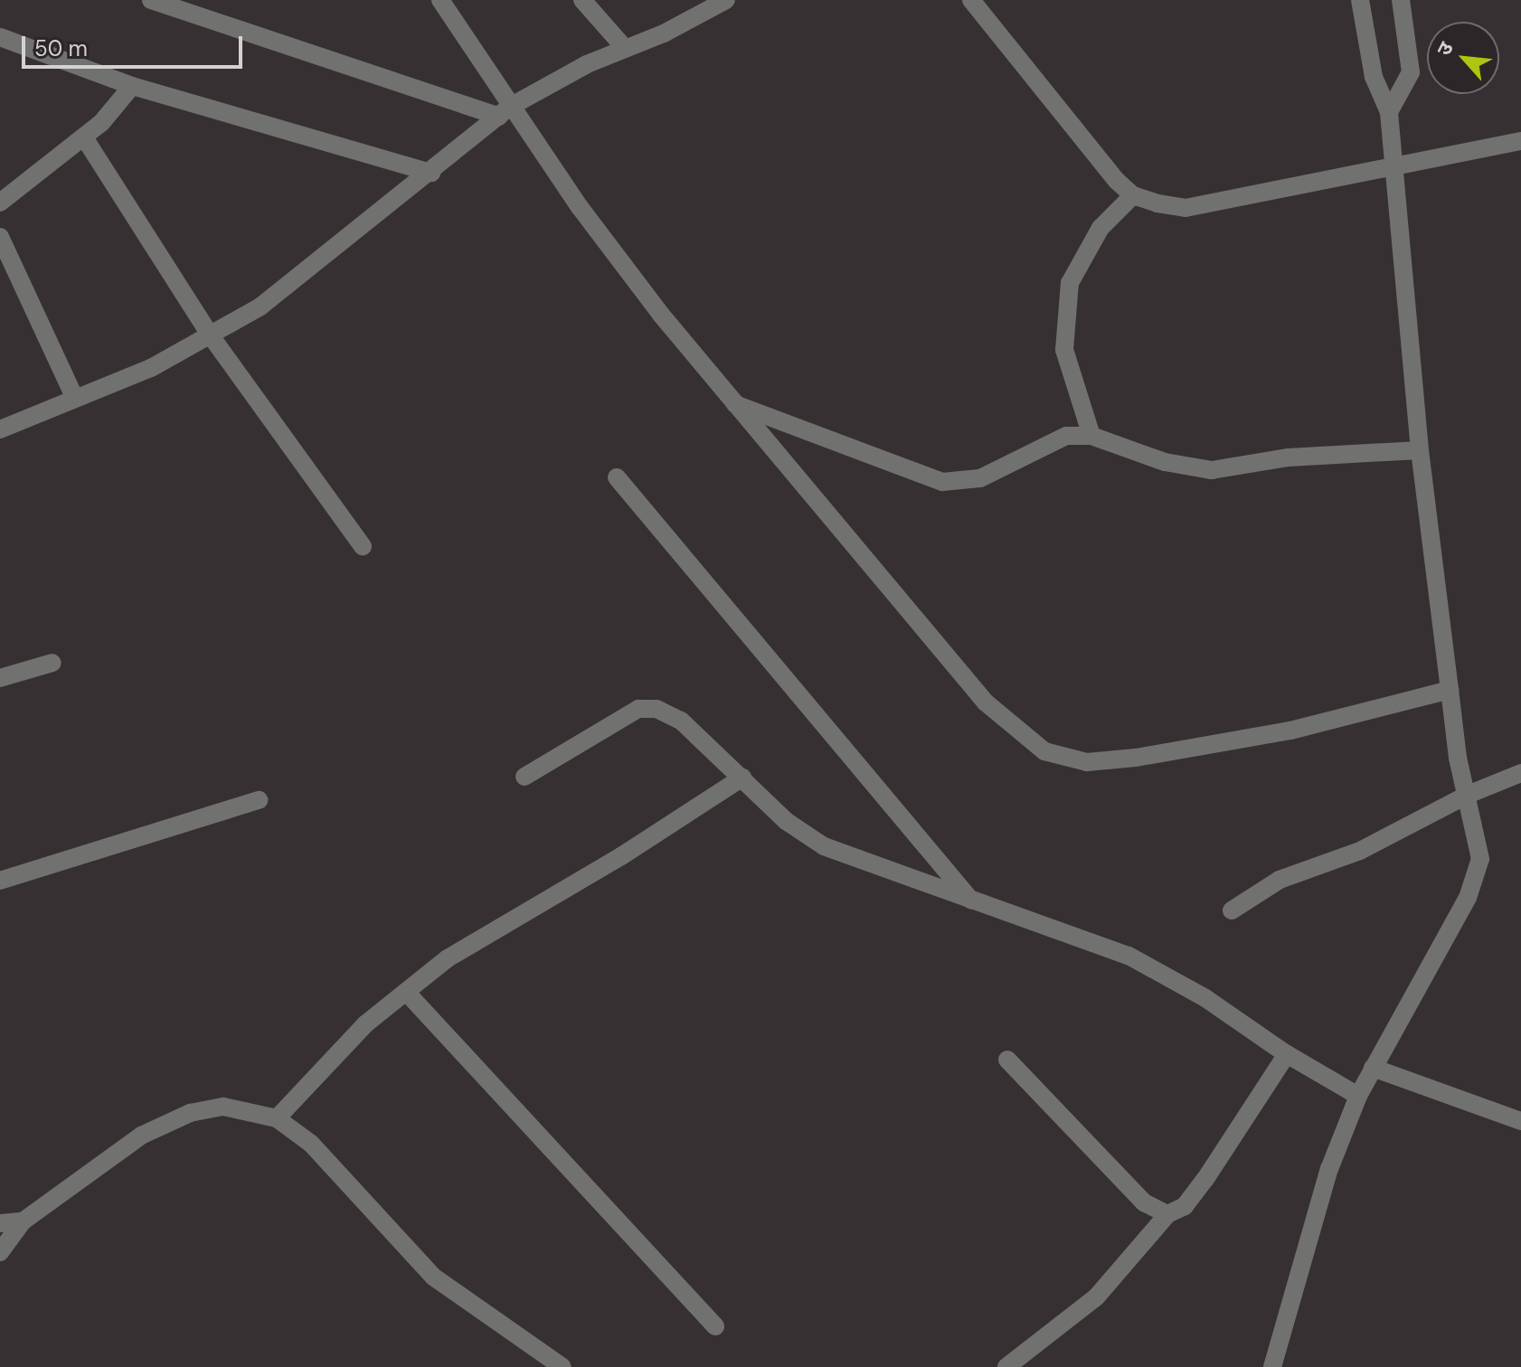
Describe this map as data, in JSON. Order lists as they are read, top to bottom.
{
  "scale_bar": "50 m",
  "north": "top left"
}
